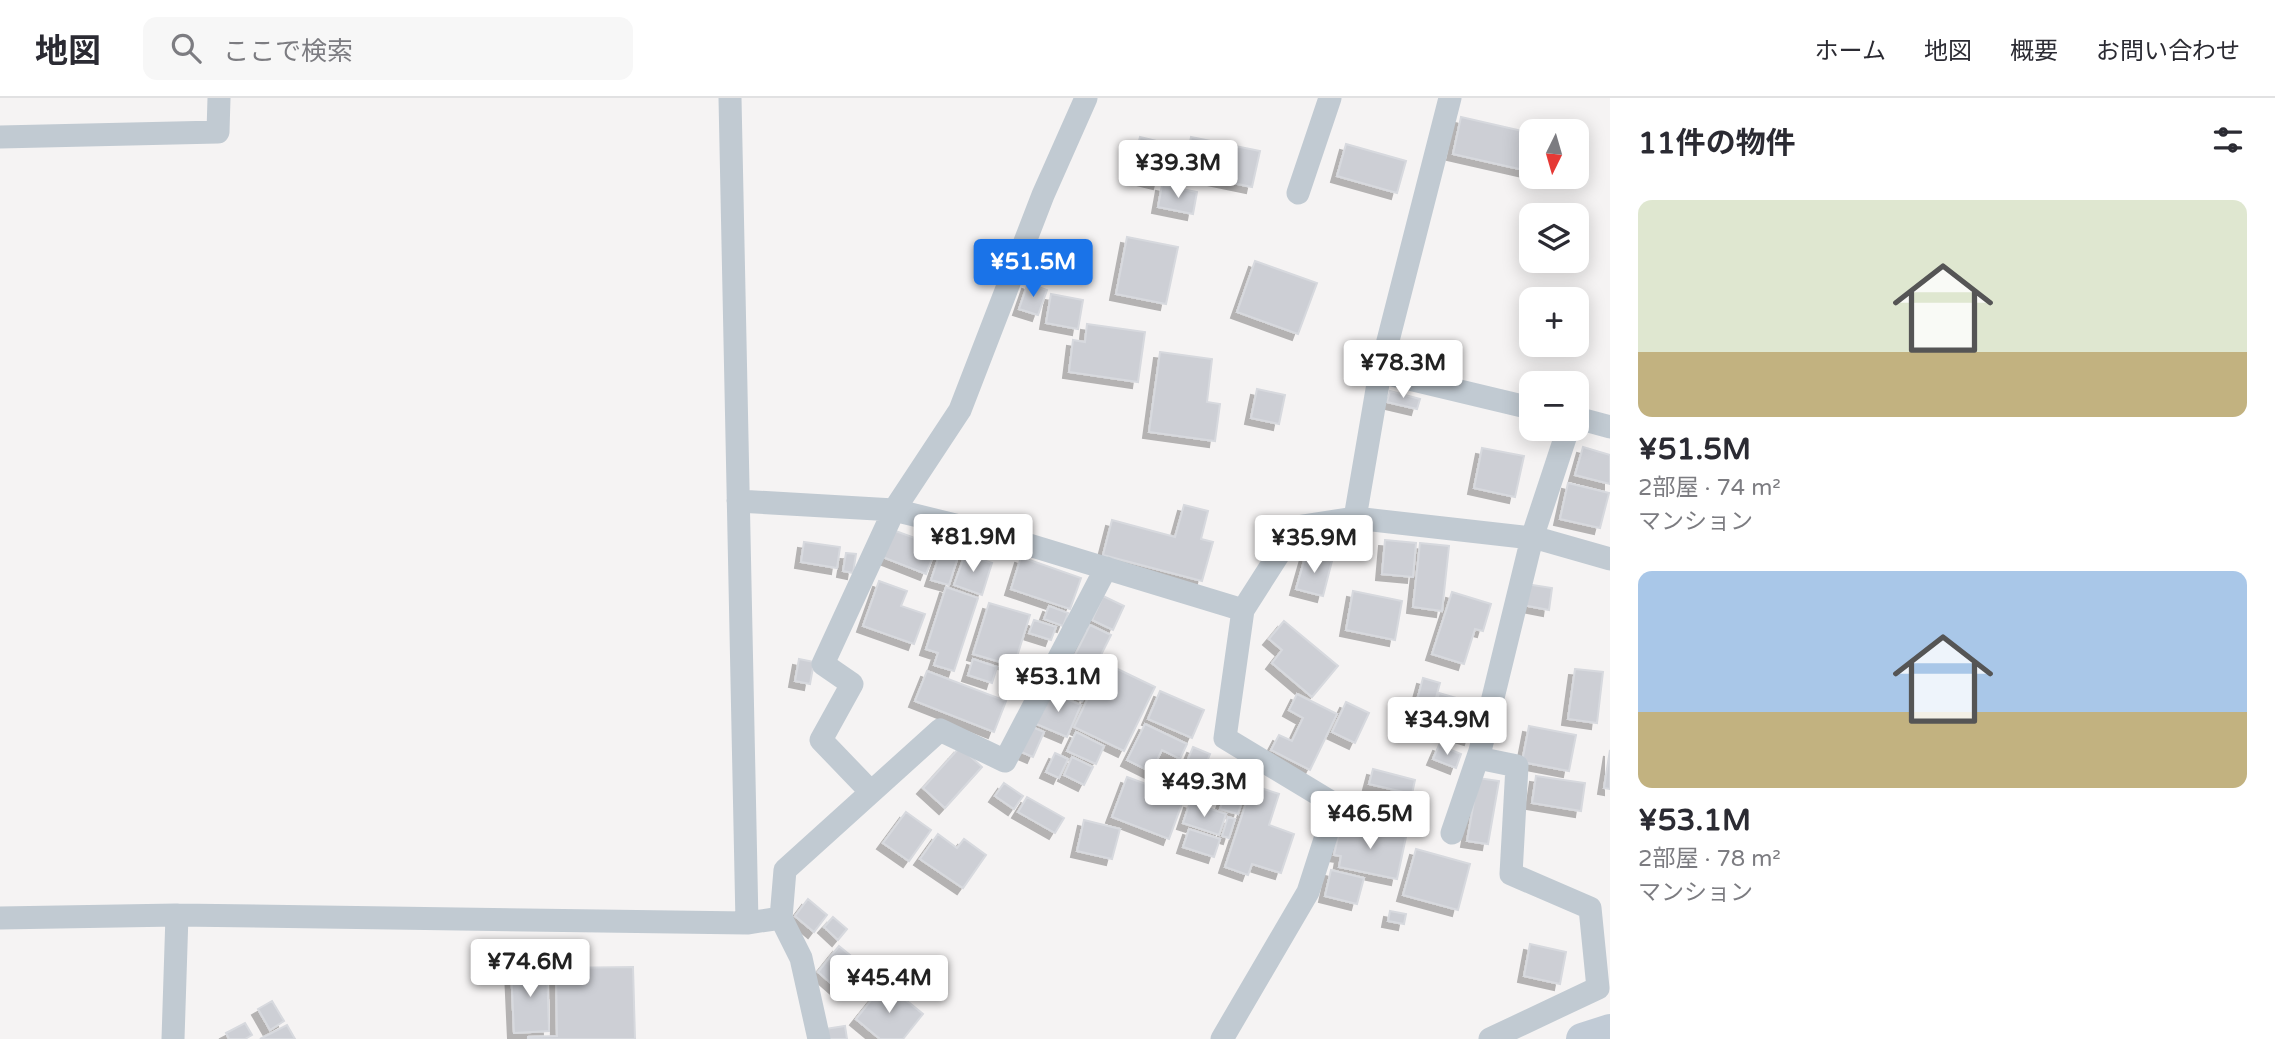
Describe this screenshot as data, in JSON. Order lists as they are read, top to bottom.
{
  "north": "bottom",
  "page": {
    "header": "地図",
    "search": "ここで検索",
    "nav": [
      "ホーム",
      "地図",
      "概要",
      "お問い合わせ"
    ],
    "heading": "11件の物件",
    "map_buttons": ["+", "−"],
    "price": [
      "¥39.3M",
      "¥51.5M",
      "¥78.3M",
      "¥81.9M",
      "¥35.9M",
      "¥53.1M",
      "¥34.9M",
      "¥49.3M",
      "¥46.5M",
      "¥74.6M",
      "¥45.4M"
    ],
    "list": [
      {
        "name": "¥51.5M",
        "note": "2部屋 · 74 m² · マンション"
      },
      {
        "name": "¥53.1M",
        "note": "2部屋 · 78 m² · マンション"
      }
    ]
  }
}
